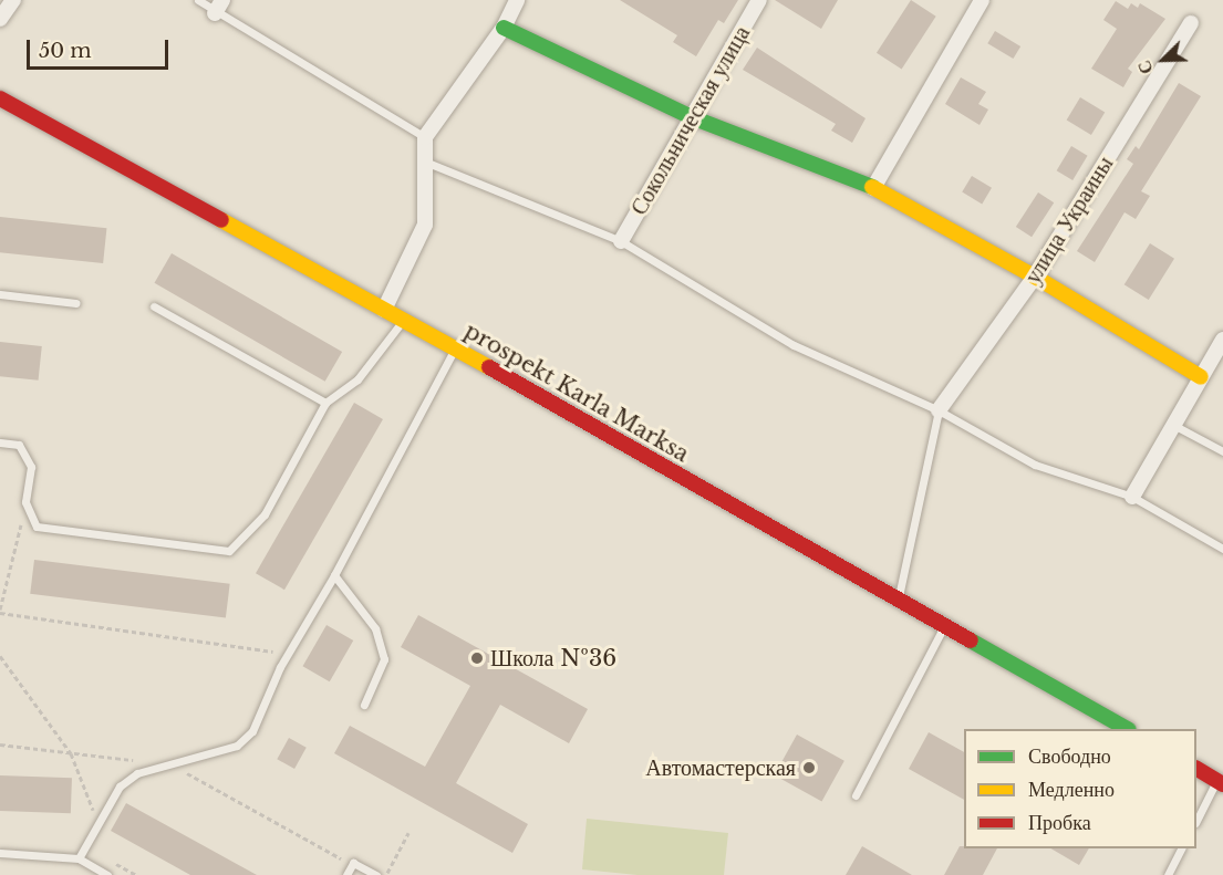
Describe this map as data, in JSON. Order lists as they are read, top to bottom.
{
  "streets": {
    "street": ["Сокольническая улица", "улица Украины", "prospekt Karla Marksa"]
  },
  "places": ["Школа №36", "Автомастерская"],
  "legend": ["Свободно", "Медленно", "Пробка"],
  "scale_bar": "50 m",
  "north": "bottom left"
}
